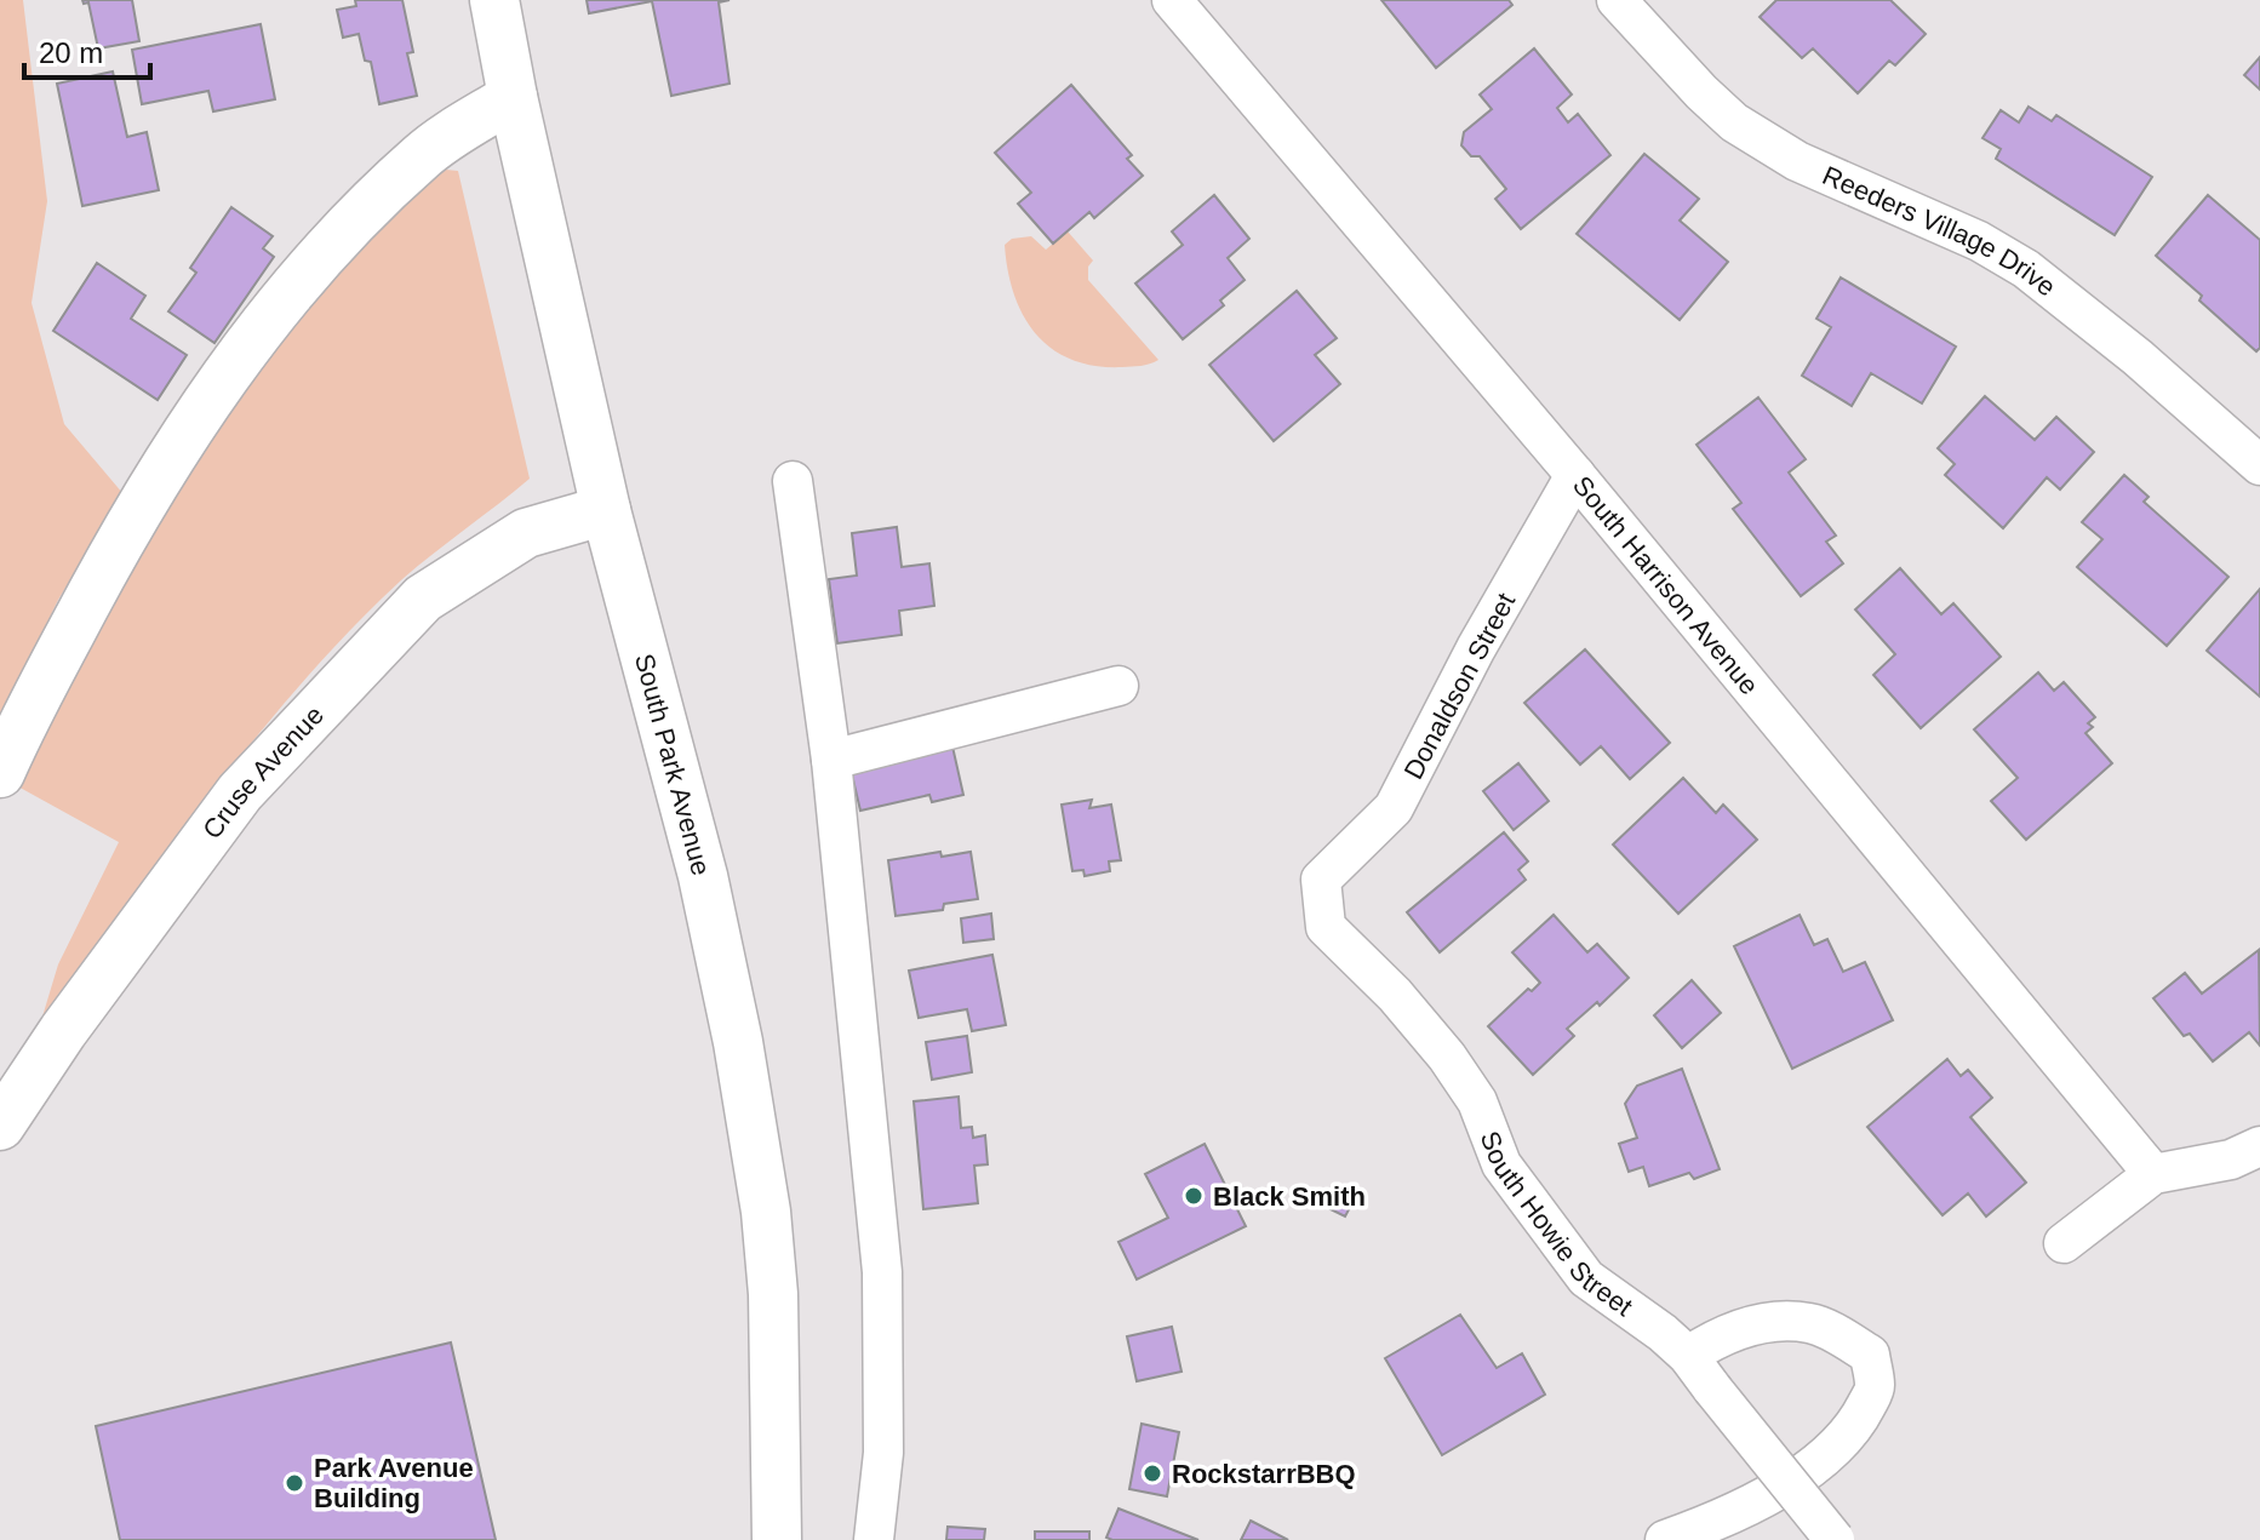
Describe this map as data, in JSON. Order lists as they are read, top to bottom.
{
  "streets": {
    "street": [
      "Reeders Village Drive",
      "South Harrison Avenue",
      "Donaldson Street",
      "South Park Avenue",
      "Cruse Avenue",
      "South Howie Street"
    ]
  },
  "crossings": [
    ["South Harrison Avenue", "Donaldson Street"],
    ["Donaldson Street", "South Howie Street"],
    ["South Park Avenue", "Cruse Avenue"]
  ],
  "places": ["Black Smith", "RockstarrBBQ", "Park Avenue Building"],
  "scale_bar": "20 m"
}
